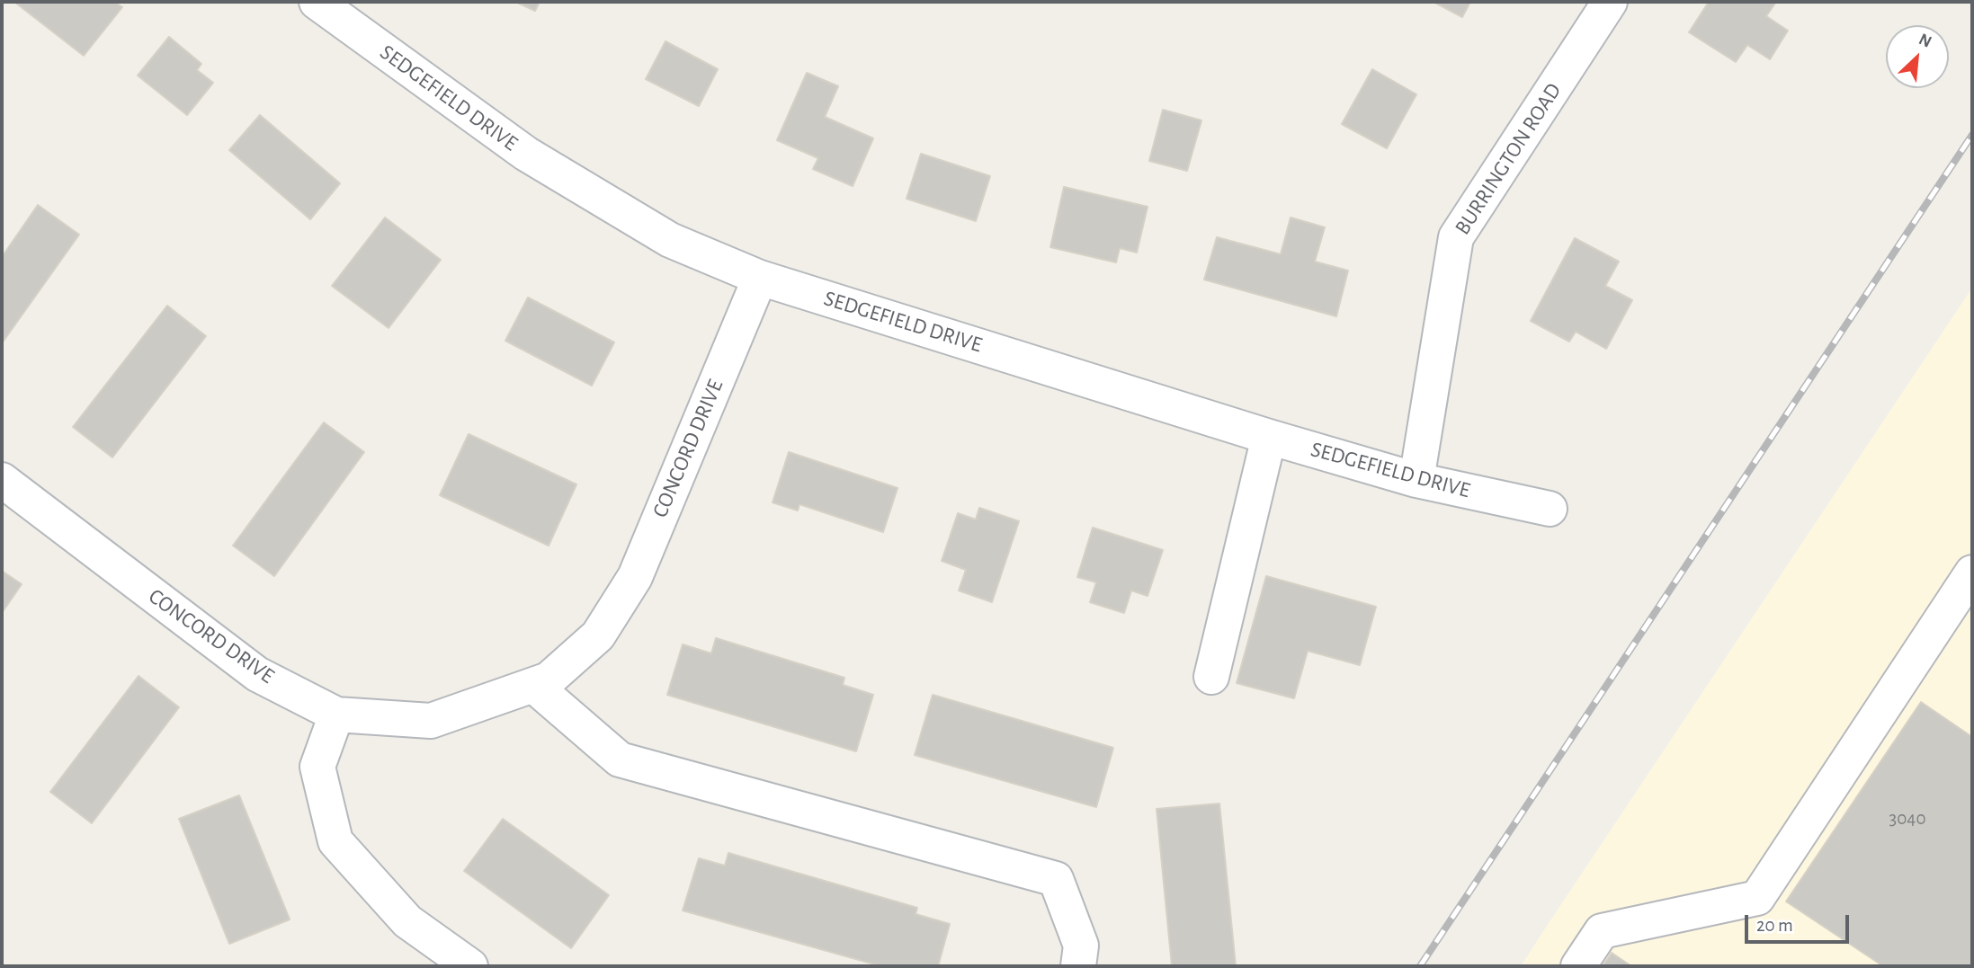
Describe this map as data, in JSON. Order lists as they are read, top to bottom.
{
  "streets": {
    "street": ["SEDGEFIELD DRIVE", "BURRINGTON ROAD", "CONCORD DRIVE"]
  },
  "crossings": [
    ["SEDGEFIELD DRIVE", "BURRINGTON ROAD"],
    ["SEDGEFIELD DRIVE", "CONCORD DRIVE"]
  ],
  "house_numbers": ["3040"],
  "scale_bar": "20 m",
  "north": "top right"
}
